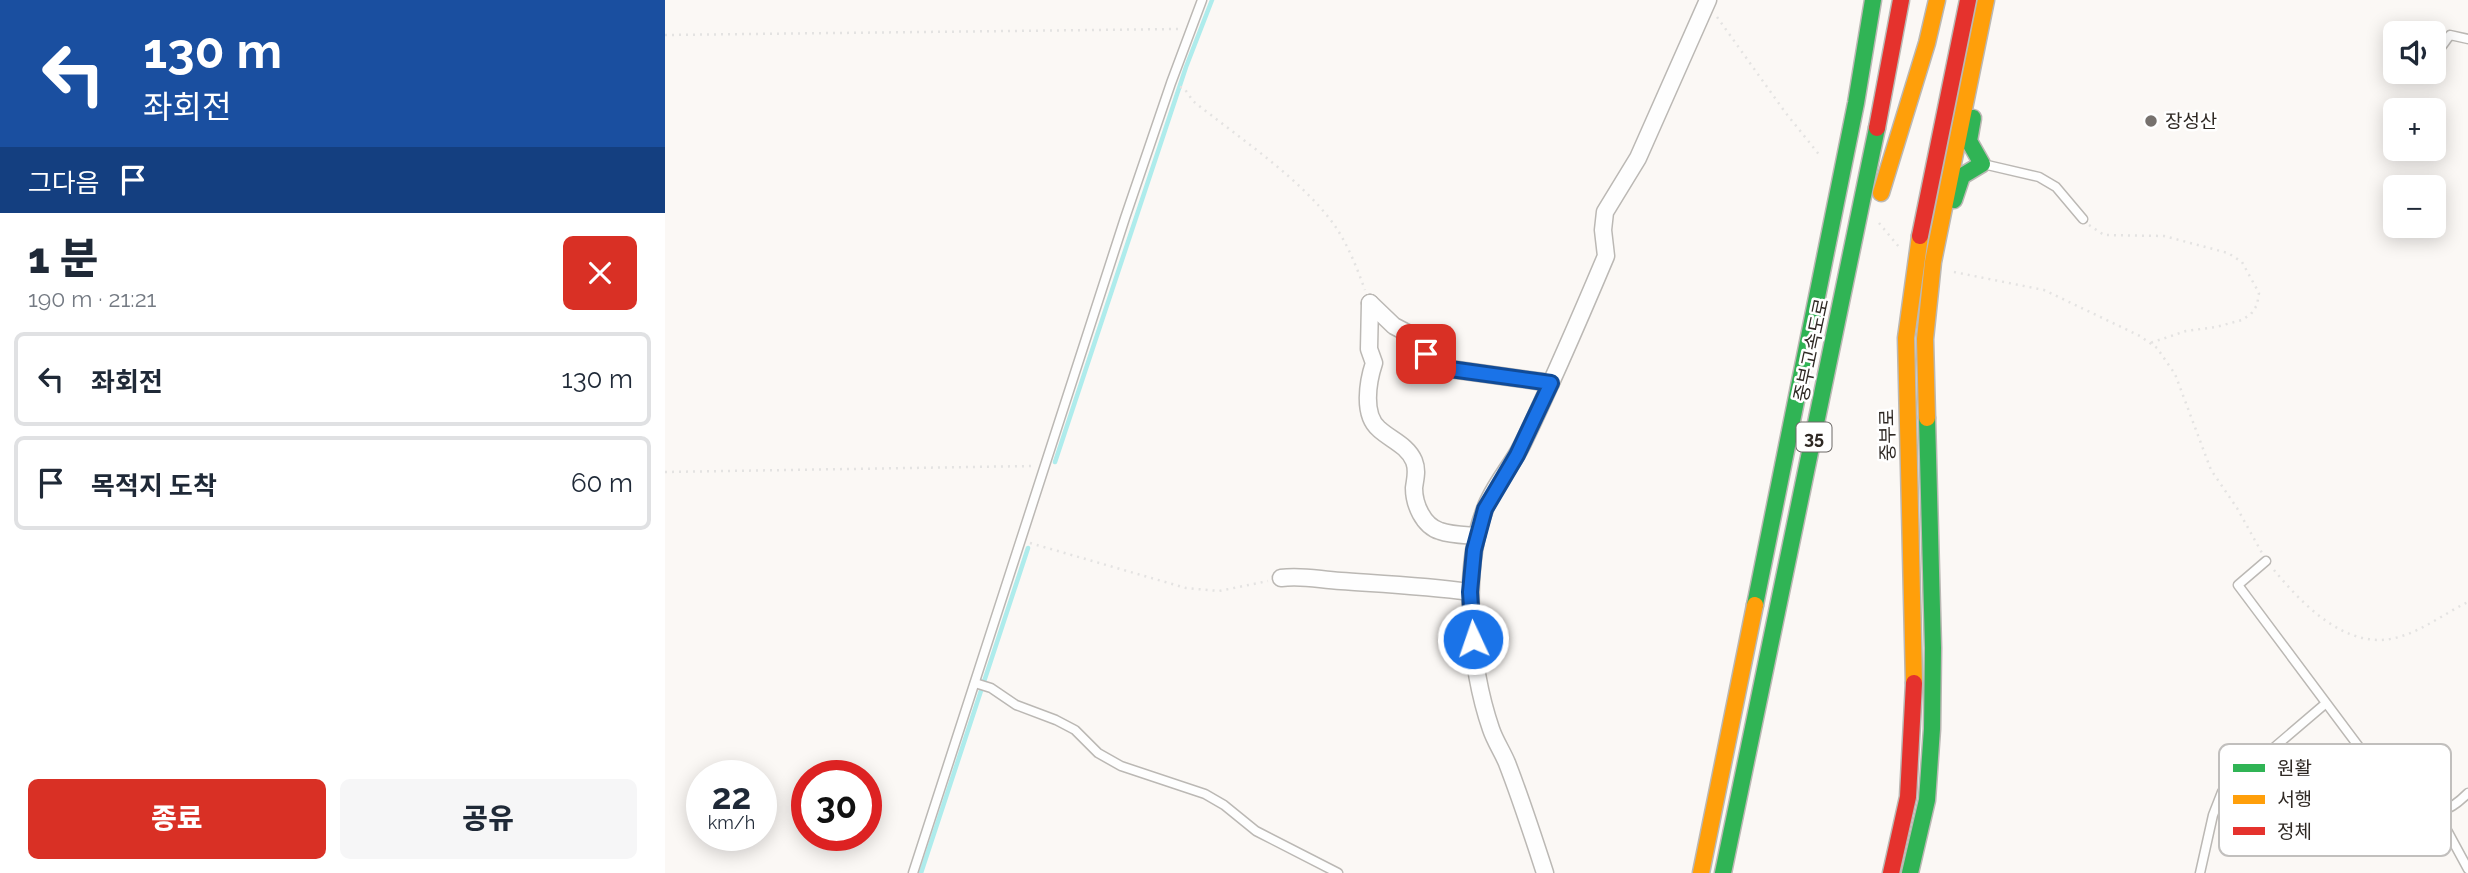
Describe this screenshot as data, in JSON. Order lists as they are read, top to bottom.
{
  "streets": {
    "main road": ["중부고속도로", "중부로", "35"]
  },
  "places": ["장성산"],
  "legend": ["원활", "서행", "정체"],
  "page": {
    "turn": ["130 m", "좌회전"],
    "map_buttons": ["+", "−"],
    "then": "그다음",
    "heading": ["1 분", "190 m · 21:21"],
    "list": [
      {
        "name": "좌회전",
        "value": "130 m"
      },
      {
        "name": "목적지 도착",
        "value": "60 m"
      }
    ],
    "speed": "22 km/h",
    "limit": "30",
    "buttons": ["종료", "공유"]
  }
}
